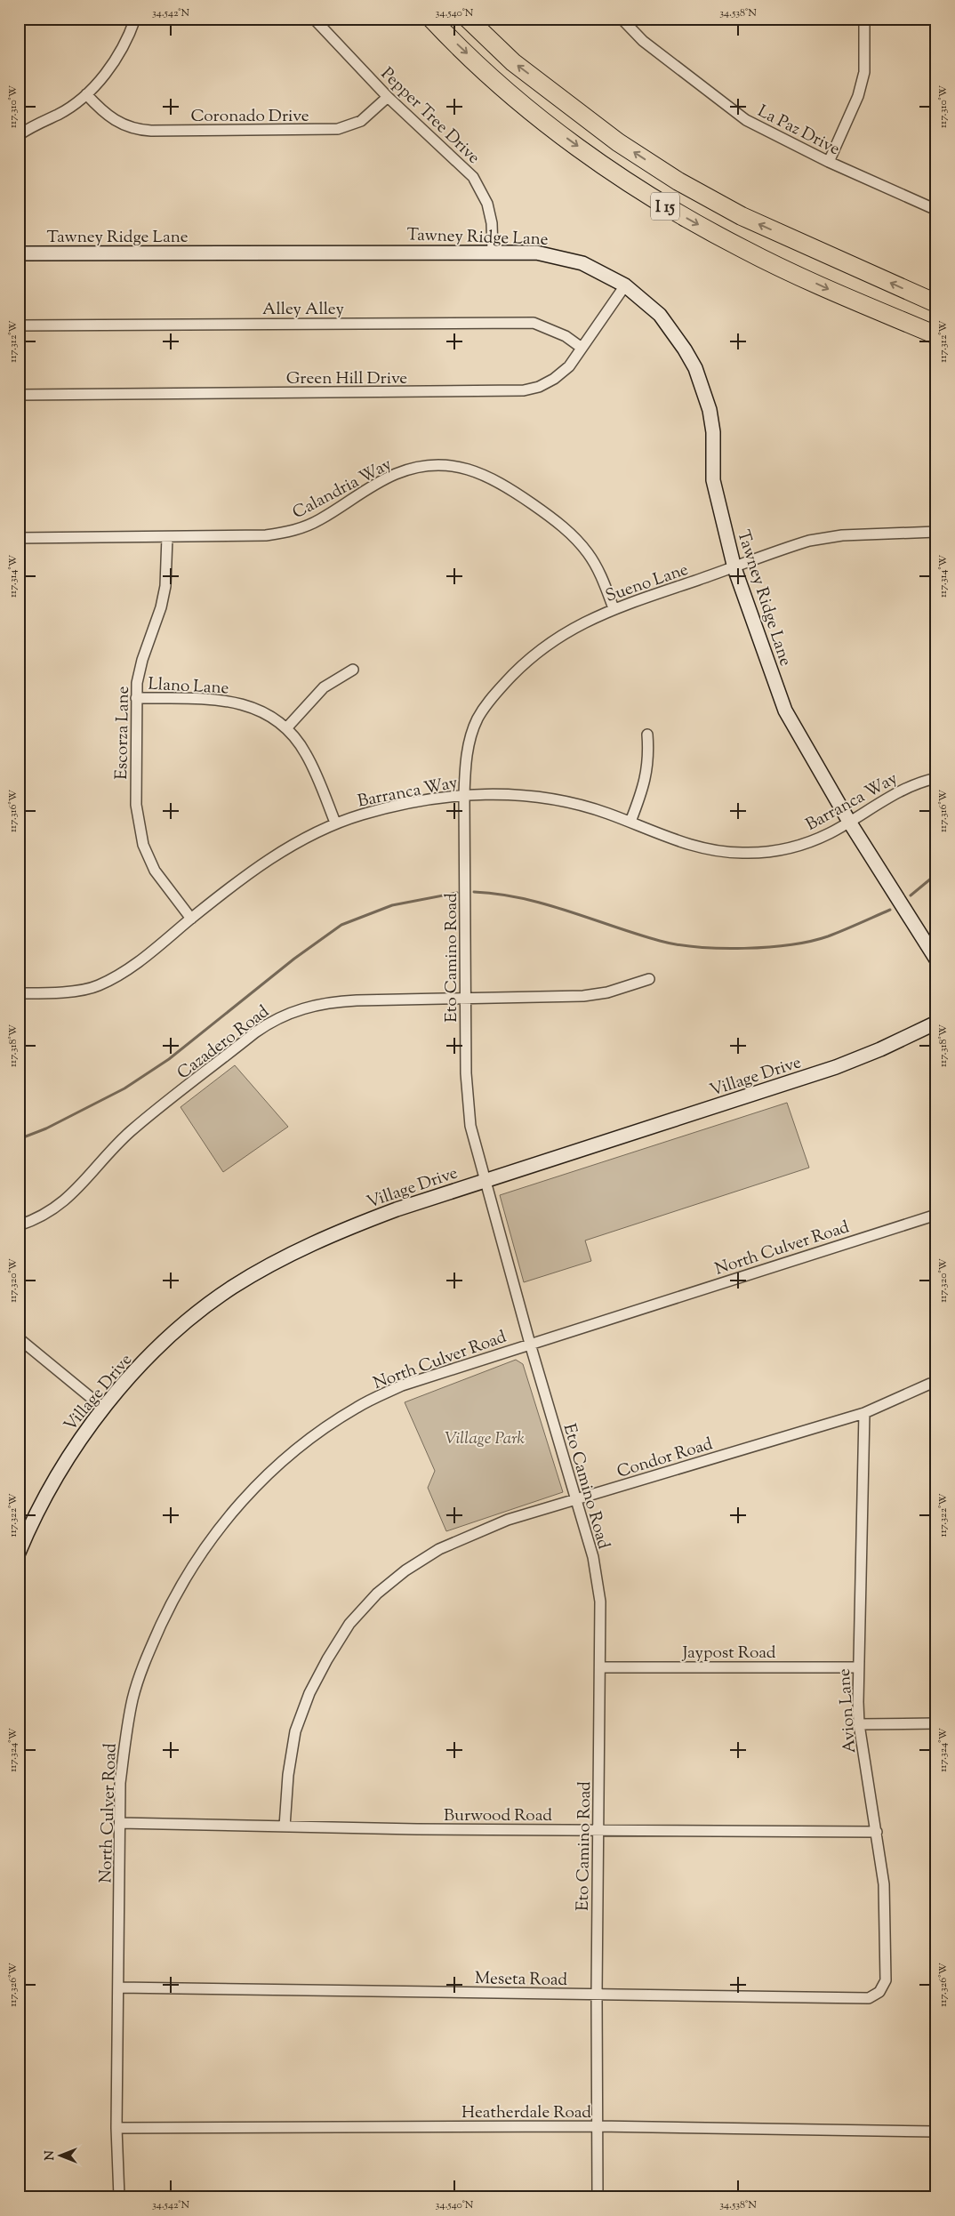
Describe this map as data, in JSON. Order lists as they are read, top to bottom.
{
  "streets": {
    "highway": ["I 15"],
    "street": [
      "Coronado Drive",
      "Pepper Tree Drive",
      "La Paz Drive",
      "Tawney Ridge Lane",
      "Alley Alley",
      "Green Hill Drive",
      "Calandria Way",
      "Sueno Lane",
      "Llano Lane",
      "Escorza Lane",
      "Barranca Way",
      "Eto Camino Road",
      "Cazadero Road",
      "Village Drive",
      "North Culver Road",
      "Condor Road",
      "Jaypost Road",
      "Avion Lane",
      "Burwood Road",
      "Meseta Road",
      "Heatherdale Road"
    ]
  },
  "crossings": [
    ["Coronado Drive", "Pepper Tree Drive"],
    ["Pepper Tree Drive", "Tawney Ridge Lane"],
    ["Tawney Ridge Lane", "Green Hill Drive"],
    ["Tawney Ridge Lane", "Sueno Lane"],
    ["Tawney Ridge Lane", "Barranca Way"],
    ["Alley Alley", "Green Hill Drive"],
    ["Calandria Way", "Sueno Lane"],
    ["Calandria Way", "Escorza Lane"],
    ["Sueno Lane", "Barranca Way"],
    ["Sueno Lane", "Eto Camino Road"],
    ["Llano Lane", "Escorza Lane"],
    ["Llano Lane", "Barranca Way"],
    ["Escorza Lane", "Barranca Way"],
    ["Barranca Way", "Eto Camino Road"],
    ["Eto Camino Road", "Cazadero Road"],
    ["Eto Camino Road", "Village Drive"],
    ["Eto Camino Road", "North Culver Road"],
    ["Eto Camino Road", "Condor Road"],
    ["Eto Camino Road", "Jaypost Road"],
    ["Eto Camino Road", "Burwood Road"],
    ["Eto Camino Road", "Meseta Road"],
    ["Eto Camino Road", "Heatherdale Road"],
    ["North Culver Road", "Burwood Road"],
    ["North Culver Road", "Meseta Road"],
    ["North Culver Road", "Heatherdale Road"],
    ["Condor Road", "Avion Lane"],
    ["Condor Road", "Burwood Road"],
    ["Jaypost Road", "Avion Lane"],
    ["Avion Lane", "Burwood Road"],
    ["Avion Lane", "Meseta Road"]
  ],
  "parks": ["Village Park"],
  "north": "left",
  "coordinates": [
    "34.542°N",
    "34.540°N",
    "34.538°N",
    "117.310°W",
    "117.312°W",
    "117.314°W",
    "117.316°W",
    "117.318°W",
    "117.320°W",
    "117.322°W",
    "117.324°W",
    "117.326°W"
  ]
}
